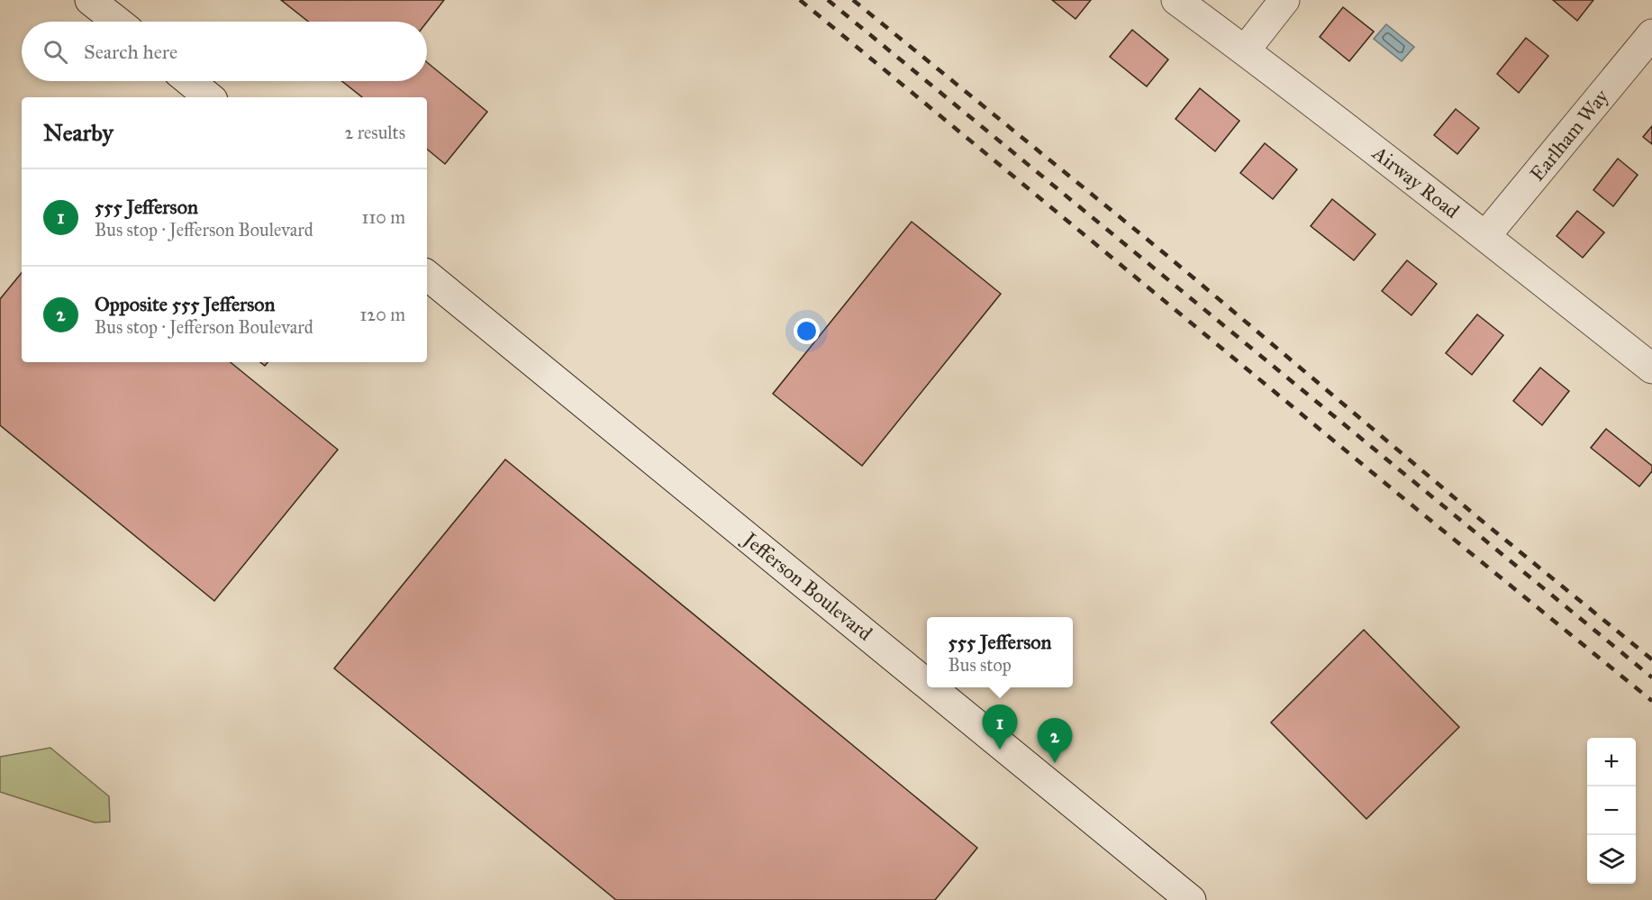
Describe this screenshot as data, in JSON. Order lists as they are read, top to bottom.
{
  "streets": {
    "main road": ["Earlham Way", "Airway Road", "Jefferson Boulevard"]
  },
  "crossings": [
    ["Earlham Way", "Airway Road"]
  ],
  "page": {
    "search": "Search here",
    "heading": ["Nearby", "2 results"],
    "list": [
      {
        "mark": "1",
        "name": "555 Jefferson",
        "note": "Bus stop · Jefferson Boulevard",
        "value": "110 m"
      },
      {
        "mark": "2",
        "name": "Opposite 555 Jefferson",
        "note": "Bus stop · Jefferson Boulevard",
        "value": "120 m"
      }
    ],
    "popup": ["555 Jefferson", "Bus stop"],
    "pins": ["1", "2"],
    "map_buttons": ["+", "−"]
  }
}
